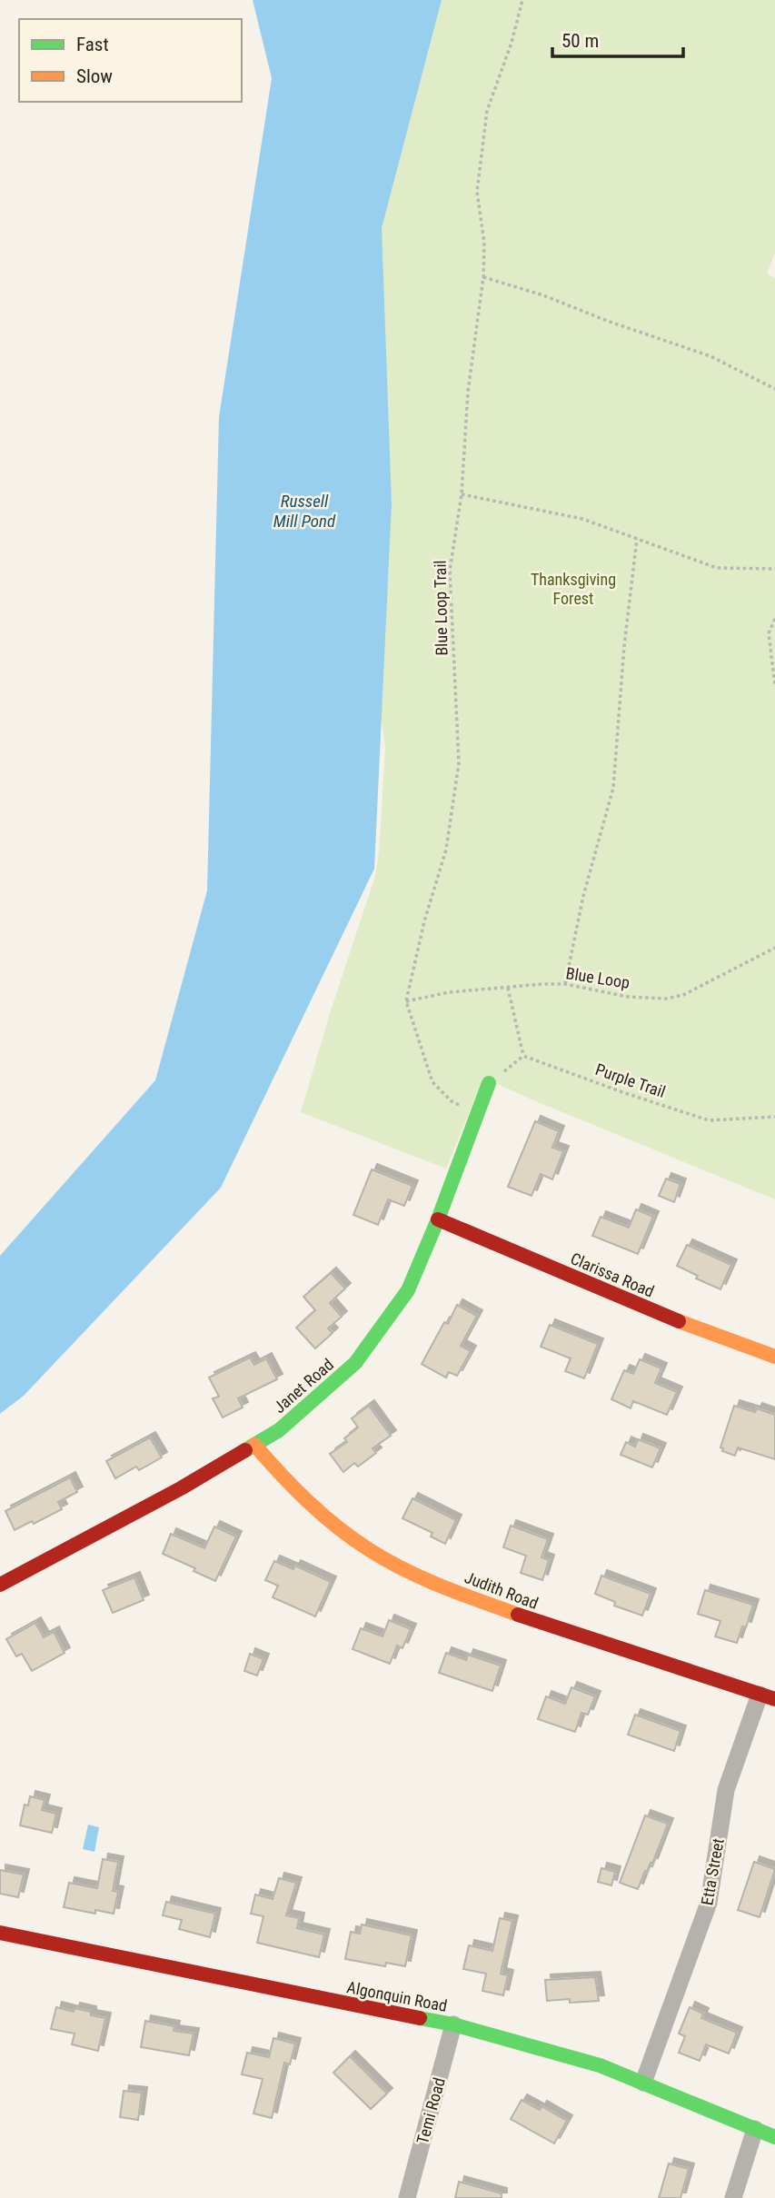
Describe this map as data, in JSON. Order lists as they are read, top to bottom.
{
  "streets": {
    "street": [
      "Clarissa Road",
      "Janet Road",
      "Judith Road",
      "Etta Street",
      "Algonquin Road",
      "Temi Road"
    ],
    "path": ["Blue Loop Trail", "Blue Loop", "Purple Trail"]
  },
  "crossings": [
    ["Blue Loop Trail", "Blue Loop"],
    ["Clarissa Road", "Janet Road"],
    ["Janet Road", "Judith Road"],
    ["Judith Road", "Etta Street"],
    ["Etta Street", "Algonquin Road"],
    ["Algonquin Road", "Temi Road"]
  ],
  "water": ["Russell Mill Pond"],
  "parks": ["Thanksgiving Forest"],
  "legend": ["Fast", "Slow"],
  "scale_bar": "50 m"
}
